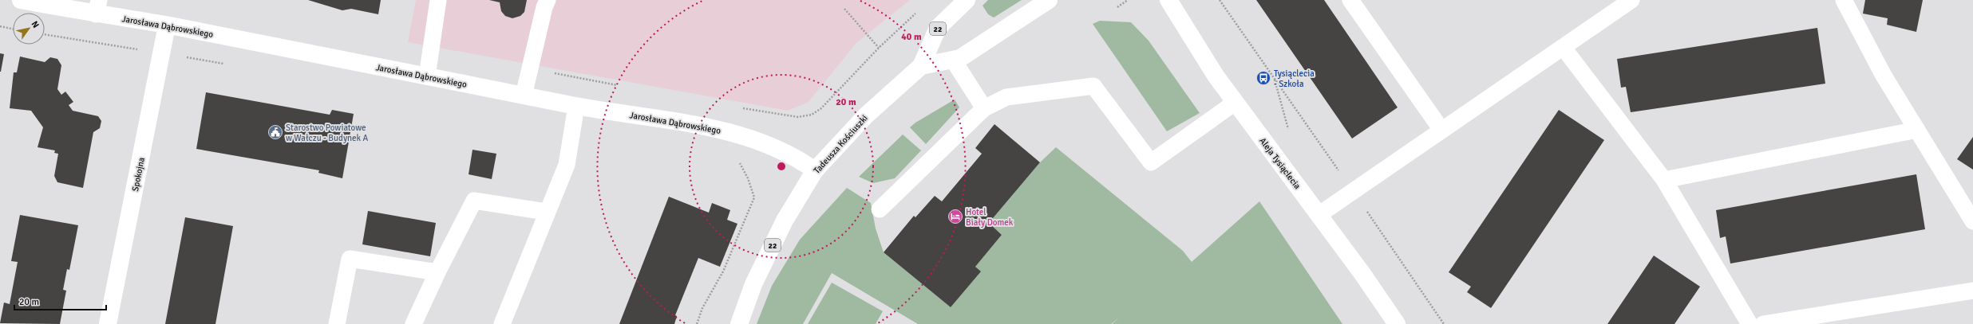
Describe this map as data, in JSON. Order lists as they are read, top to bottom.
{
  "streets": {
    "street": [
      "Jarosława Dąbrowskiego",
      "22",
      "Tadeusza Kościuszki",
      "Aleja Tysiąclecia",
      "Spokojna"
    ]
  },
  "crossings": [
    ["Jarosława Dąbrowskiego", "Tadeusza Kościuszki"],
    ["Jarosława Dąbrowskiego", "Spokojna"]
  ],
  "places": {
    "bus stop": ["Tysiąclecia - Szkoła"],
    "public building": ["Starostwo Powiatowe w Wałczu - Budynek A"],
    "hotel": ["Hotel Biały Domek"]
  },
  "scale_bar": "20 m",
  "north": "top right",
  "rings": ["40 m", "20 m"]
}
